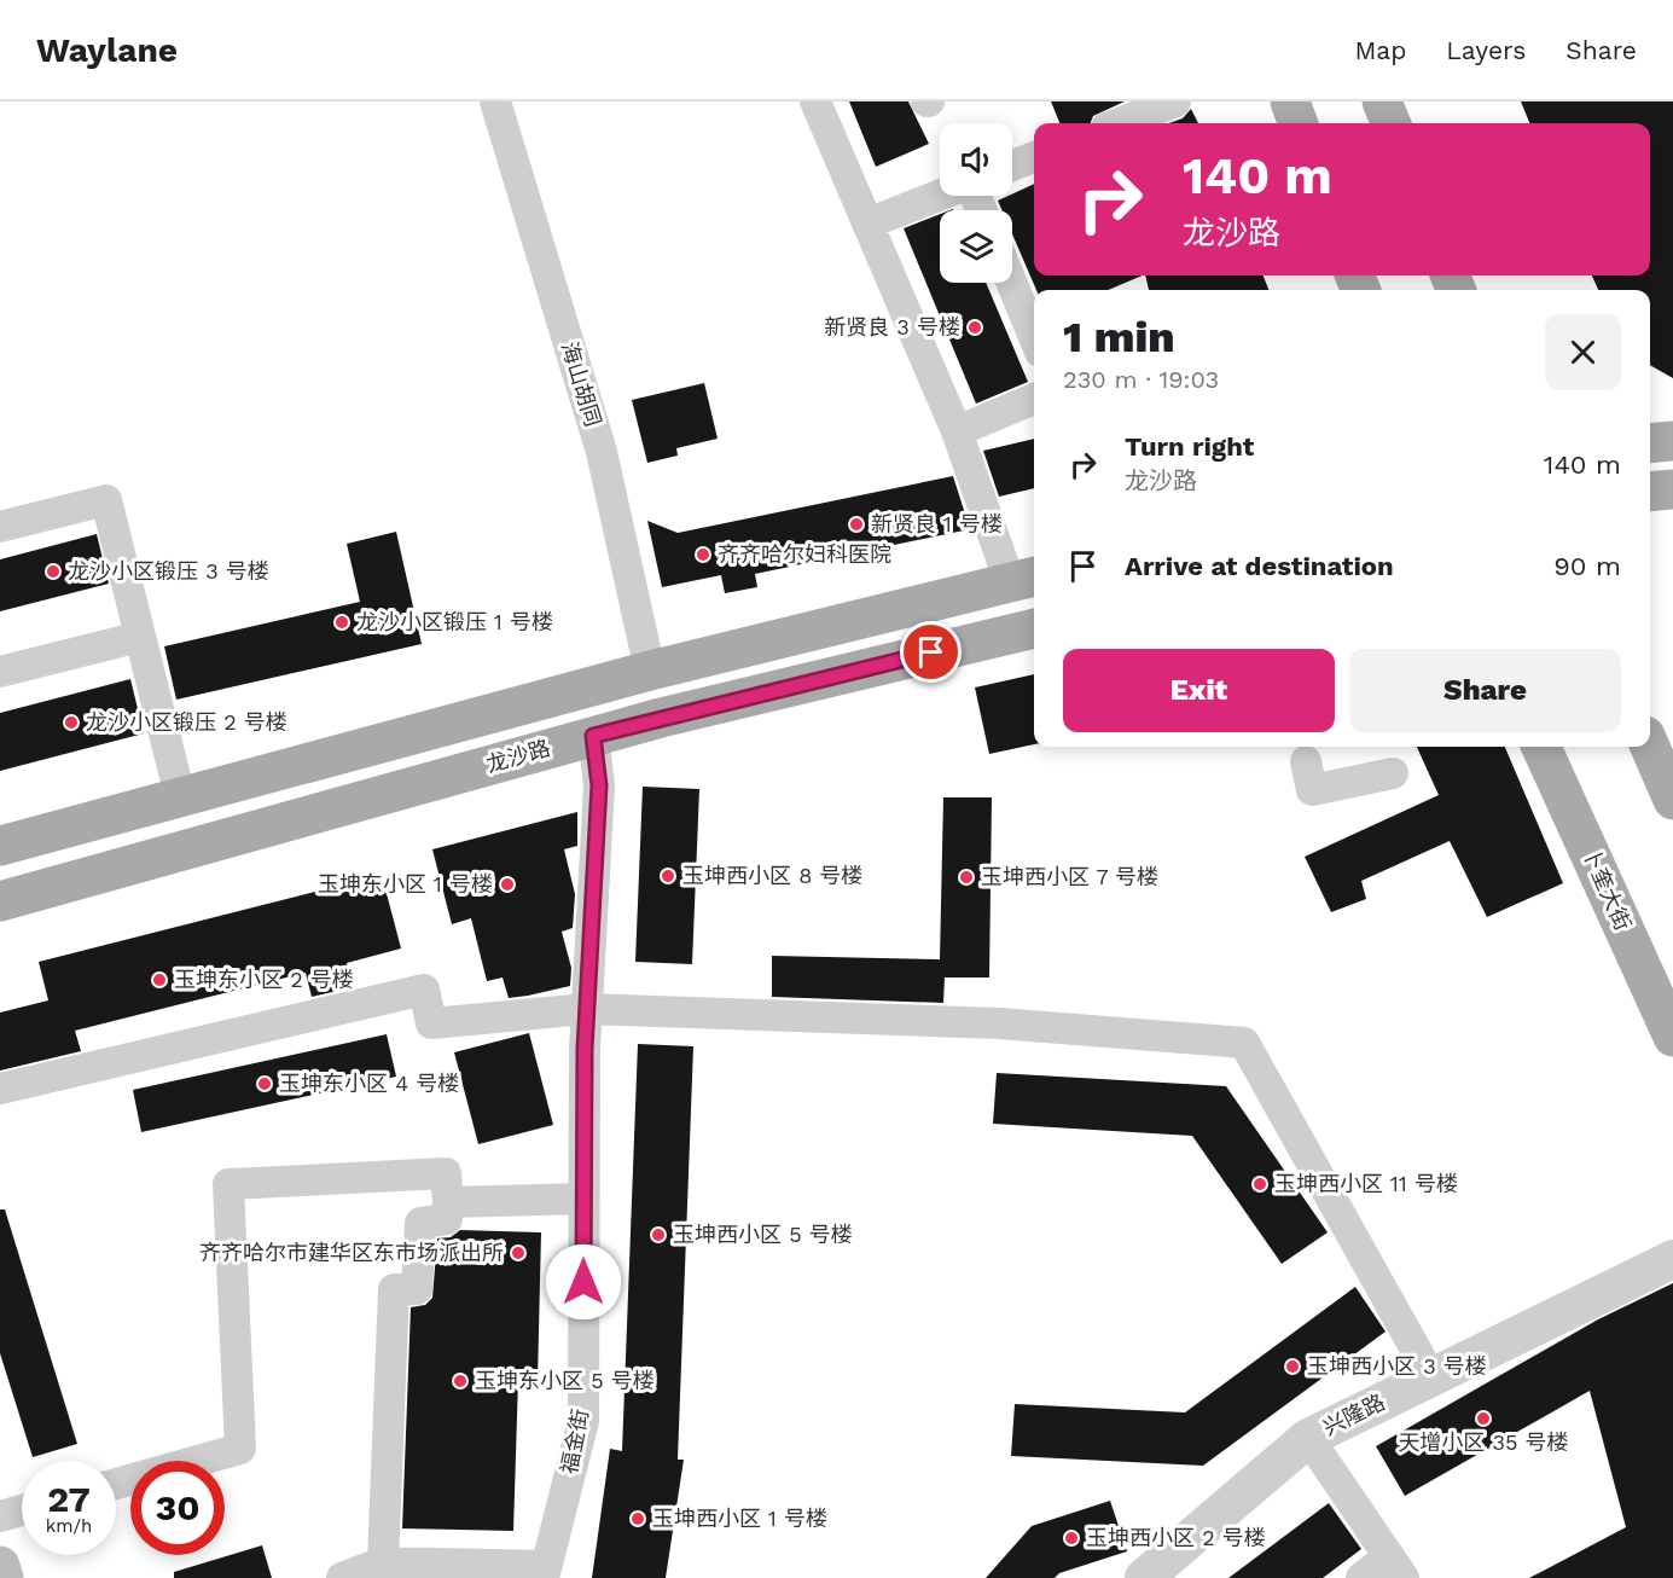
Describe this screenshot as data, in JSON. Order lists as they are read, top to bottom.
{
  "streets": {
    "main road": ["龙沙路", "卜奎大街"],
    "street": ["海山胡同", "兴隆路", "福金街"]
  },
  "crossings": [
    ["龙沙路", "福金街"]
  ],
  "places": [
    "新贤良 3 号楼",
    "新贤良 1 号楼",
    "齐齐哈尔妇科医院",
    "龙沙小区锻压 3 号楼",
    "龙沙小区锻压 1 号楼",
    "龙沙小区锻压 2 号楼",
    "玉坤西小区 8 号楼",
    "玉坤西小区 7 号楼",
    "玉坤东小区 1 号楼",
    "玉坤东小区 2 号楼",
    "玉坤东小区 4 号楼",
    "玉坤西小区 11 号楼",
    "玉坤西小区 5 号楼",
    "齐齐哈尔市建华区东市场派出所",
    "玉坤西小区 3 号楼",
    "玉坤东小区 5 号楼",
    "天增小区 35 号楼",
    "玉坤西小区 1 号楼",
    "玉坤西小区 2 号楼"
  ],
  "page": {
    "header": "Waylane",
    "nav": ["Map", "Layers", "Share"],
    "turn": ["140 m", "龙沙路"],
    "heading": ["1 min", "230 m · 19:03"],
    "list": [
      {
        "name": "Turn right",
        "note": "龙沙路",
        "value": "140 m"
      },
      {
        "name": "Arrive at destination",
        "value": "90 m"
      }
    ],
    "buttons": ["Exit", "Share"],
    "speed": "27 km/h",
    "limit": "30"
  }
}
